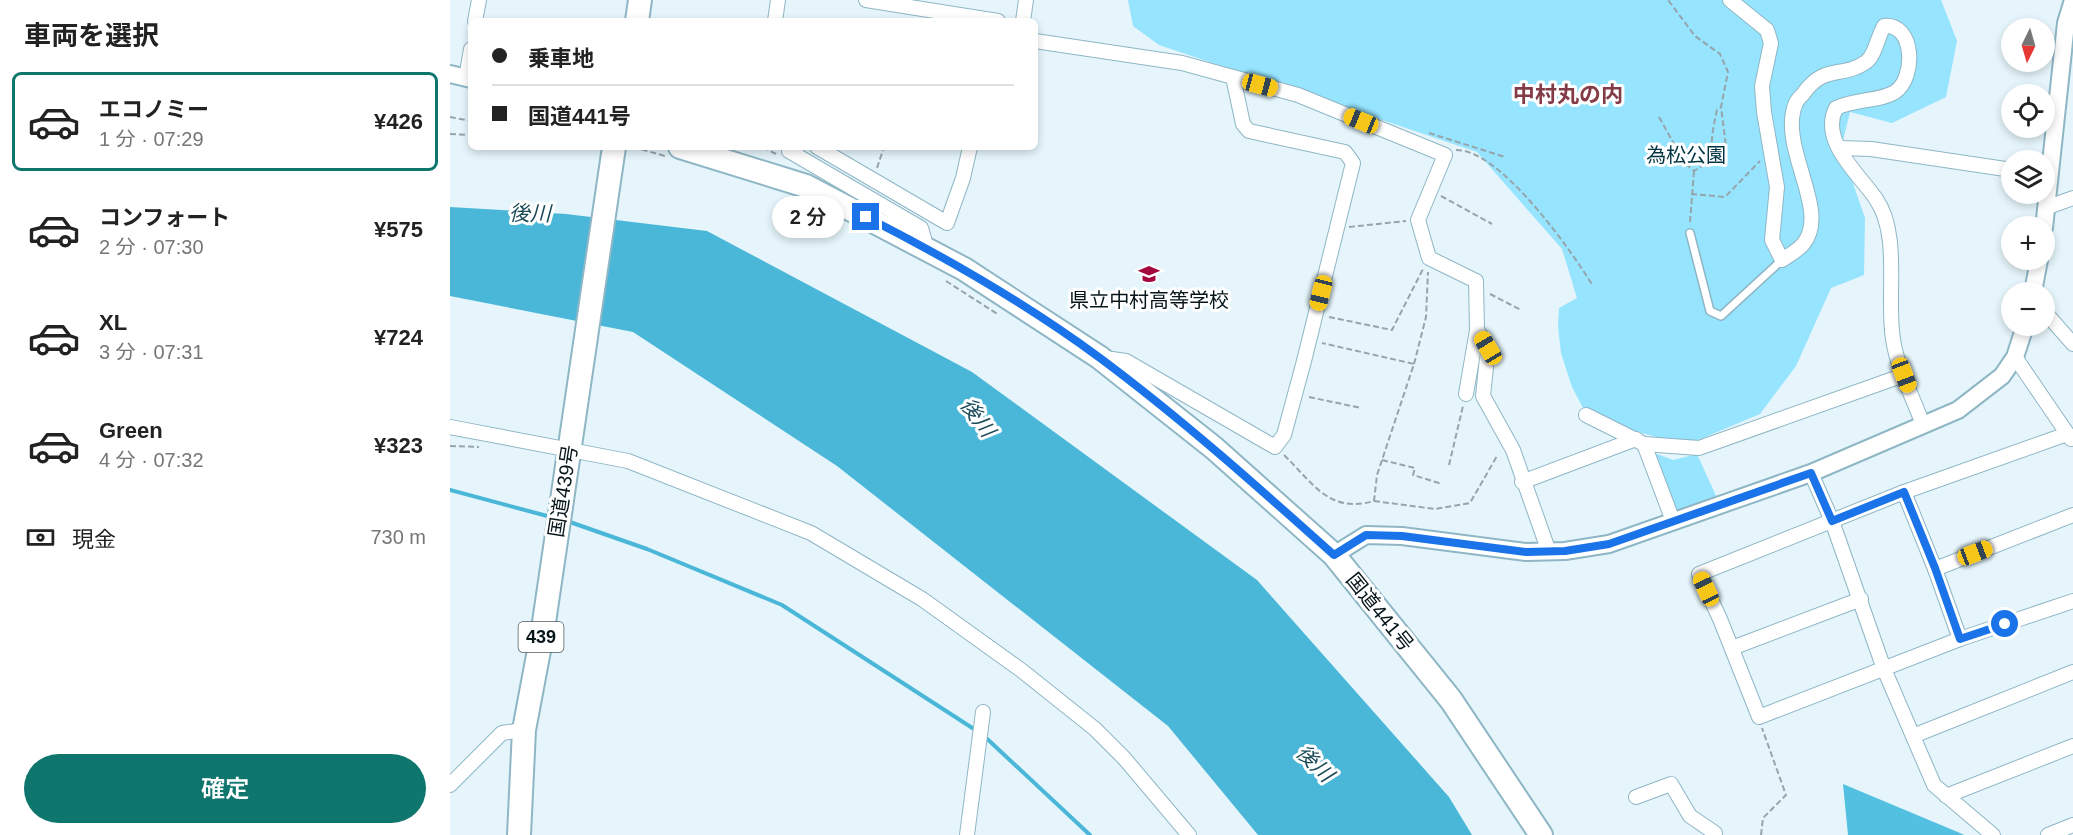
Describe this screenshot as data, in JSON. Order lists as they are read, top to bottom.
{
  "streets": {
    "highway": ["国道439号", "国道441号", "439"]
  },
  "districts": ["中村丸の内"],
  "water": ["後川"],
  "parks": ["為松公園"],
  "places": {
    "school or university": ["県立中村高等学校"]
  },
  "north": "bottom",
  "page": {
    "heading": "車両を選択",
    "map_buttons": ["+", "−"],
    "banner": ["乗車地", "国道441号"],
    "list": [
      {
        "name": "エコノミー",
        "note": "1 分 · 07:29",
        "value": "¥426"
      },
      {
        "name": "コンフォート",
        "note": "2 分 · 07:30",
        "value": "¥575"
      },
      {
        "name": "XL",
        "note": "3 分 · 07:31",
        "value": "¥724"
      },
      {
        "name": "Green",
        "note": "4 分 · 07:32",
        "value": "¥323"
      }
    ],
    "bubble": "2 分",
    "pay": ["現金", "730 m"],
    "buttons": "確定"
  }
}
